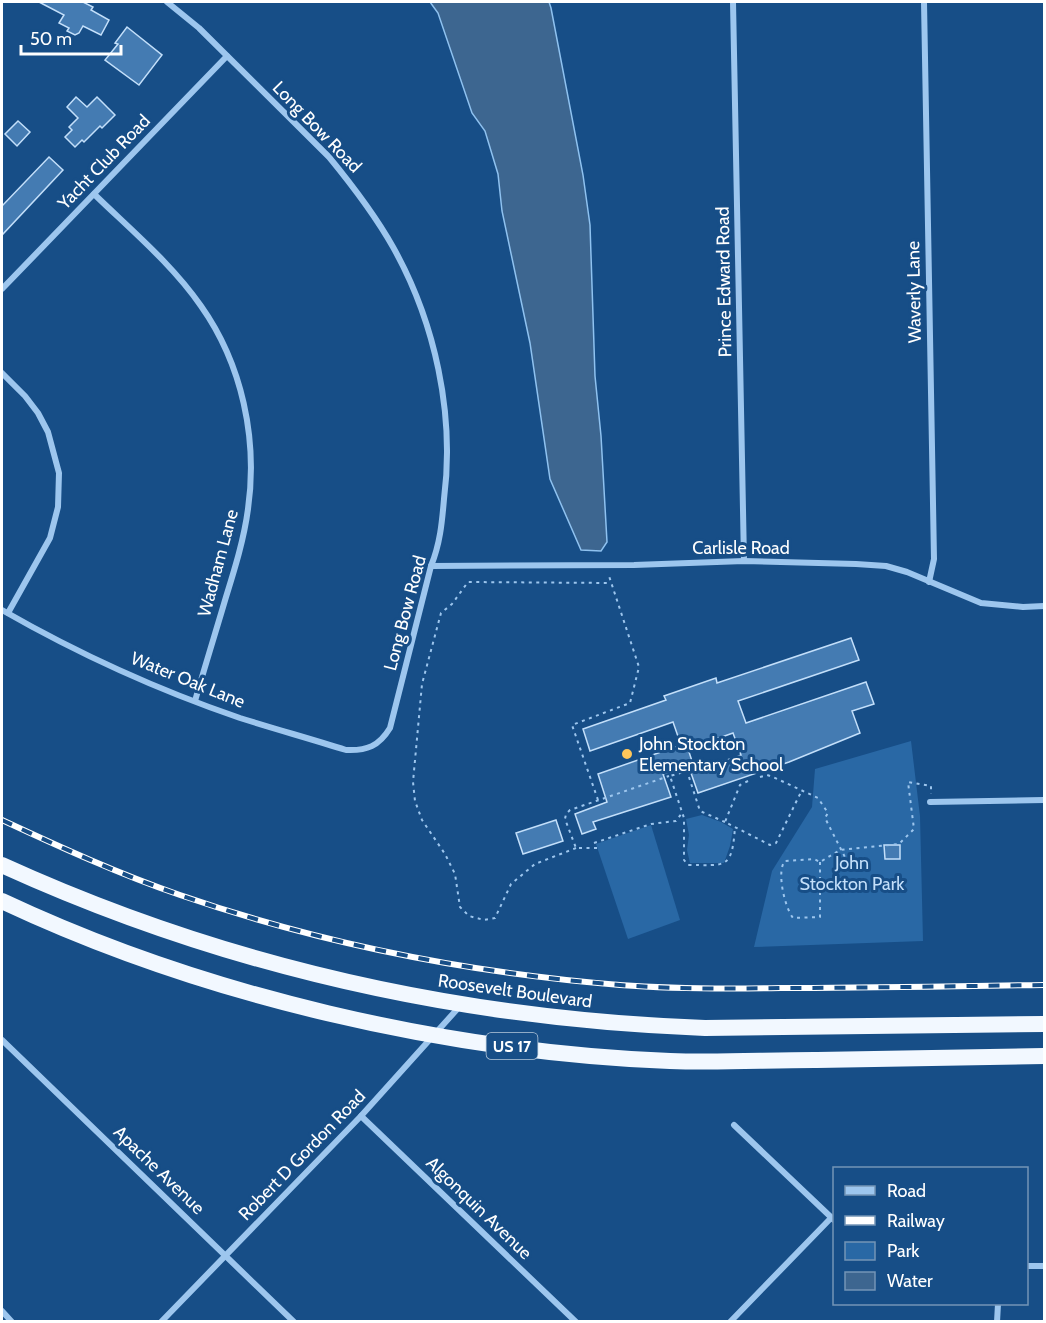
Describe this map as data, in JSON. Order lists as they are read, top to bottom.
{
  "streets": {
    "highway": ["Roosevelt Boulevard", "US 17"],
    "street": [
      "Long Bow Road",
      "Yacht Club Road",
      "Prince Edward Road",
      "Waverly Lane",
      "Carlisle Road",
      "Wadham Lane",
      "Water Oak Lane",
      "Robert D Gordon Road",
      "Apache Avenue",
      "Algonquin Avenue"
    ]
  },
  "crossings": [
    ["Long Bow Road", "Yacht Club Road"],
    ["Long Bow Road", "Carlisle Road"],
    ["Long Bow Road", "Water Oak Lane"],
    ["Yacht Club Road", "Wadham Lane"],
    ["Prince Edward Road", "Carlisle Road"],
    ["Waverly Lane", "Carlisle Road"],
    ["Wadham Lane", "Water Oak Lane"],
    ["Roosevelt Boulevard", "Robert D Gordon Road"],
    ["US 17", "Robert D Gordon Road"],
    ["Robert D Gordon Road", "Apache Avenue"],
    ["Robert D Gordon Road", "Algonquin Avenue"]
  ],
  "parks": ["John Stockton Park"],
  "places": ["John Stockton Elementary School"],
  "legend": [
    "Road",
    "Railway",
    "Park",
    "Water"
  ],
  "scale_bar": "50 m"
}
